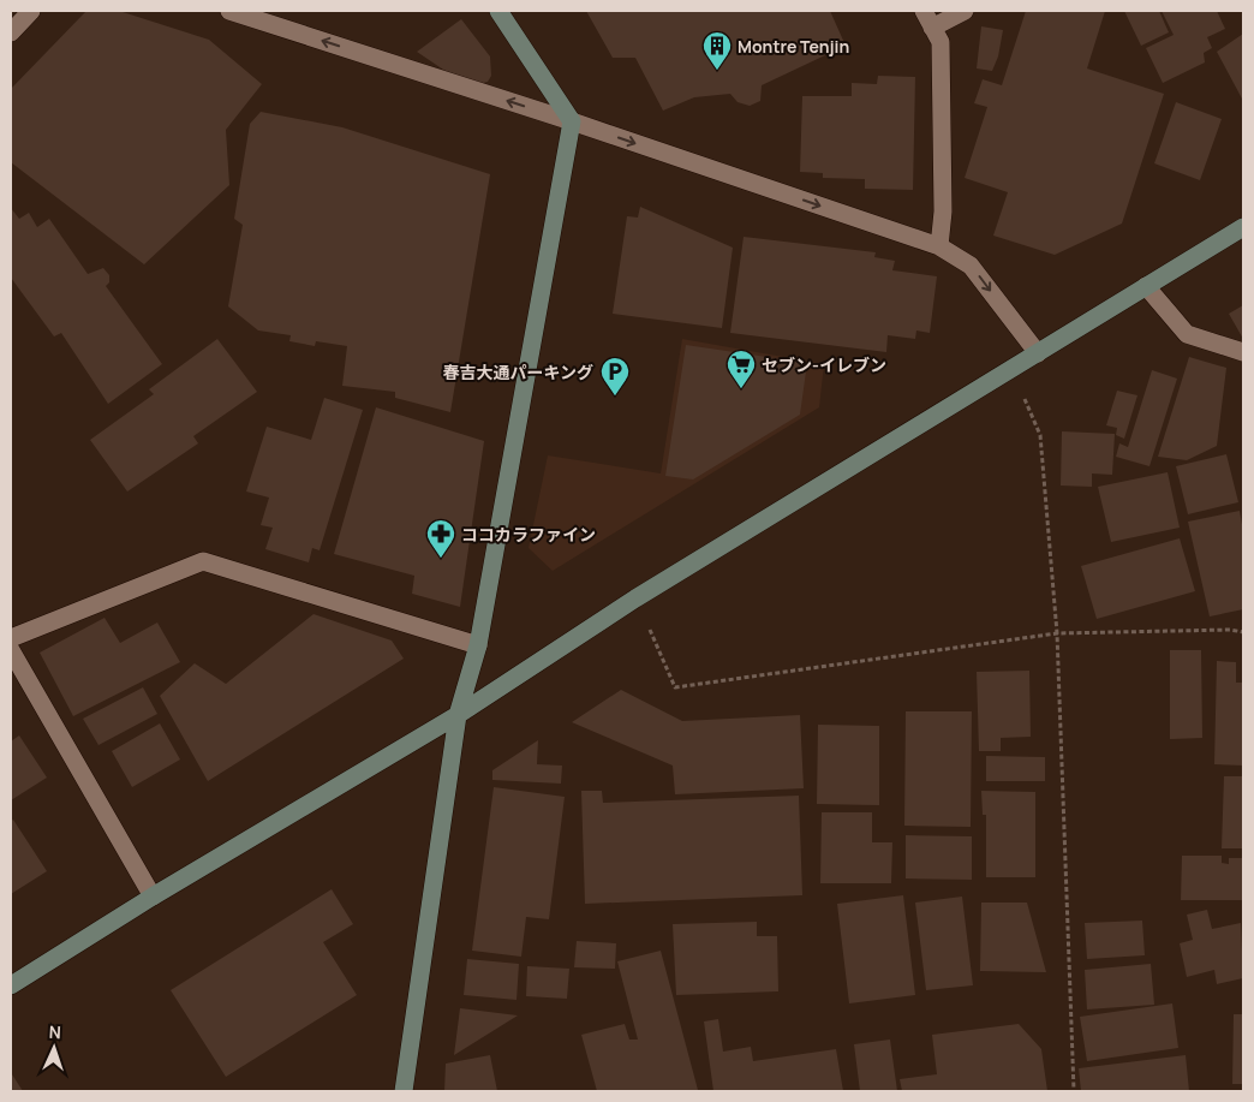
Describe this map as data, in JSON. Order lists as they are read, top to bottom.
{
  "places": {
    "building": ["Montre Tenjin"],
    "supermarket": ["セブン-イレブン"],
    "parking": ["春吉大通パーキング"],
    "pharmacy": ["ココカラファイン"]
  },
  "north": "top"
}
